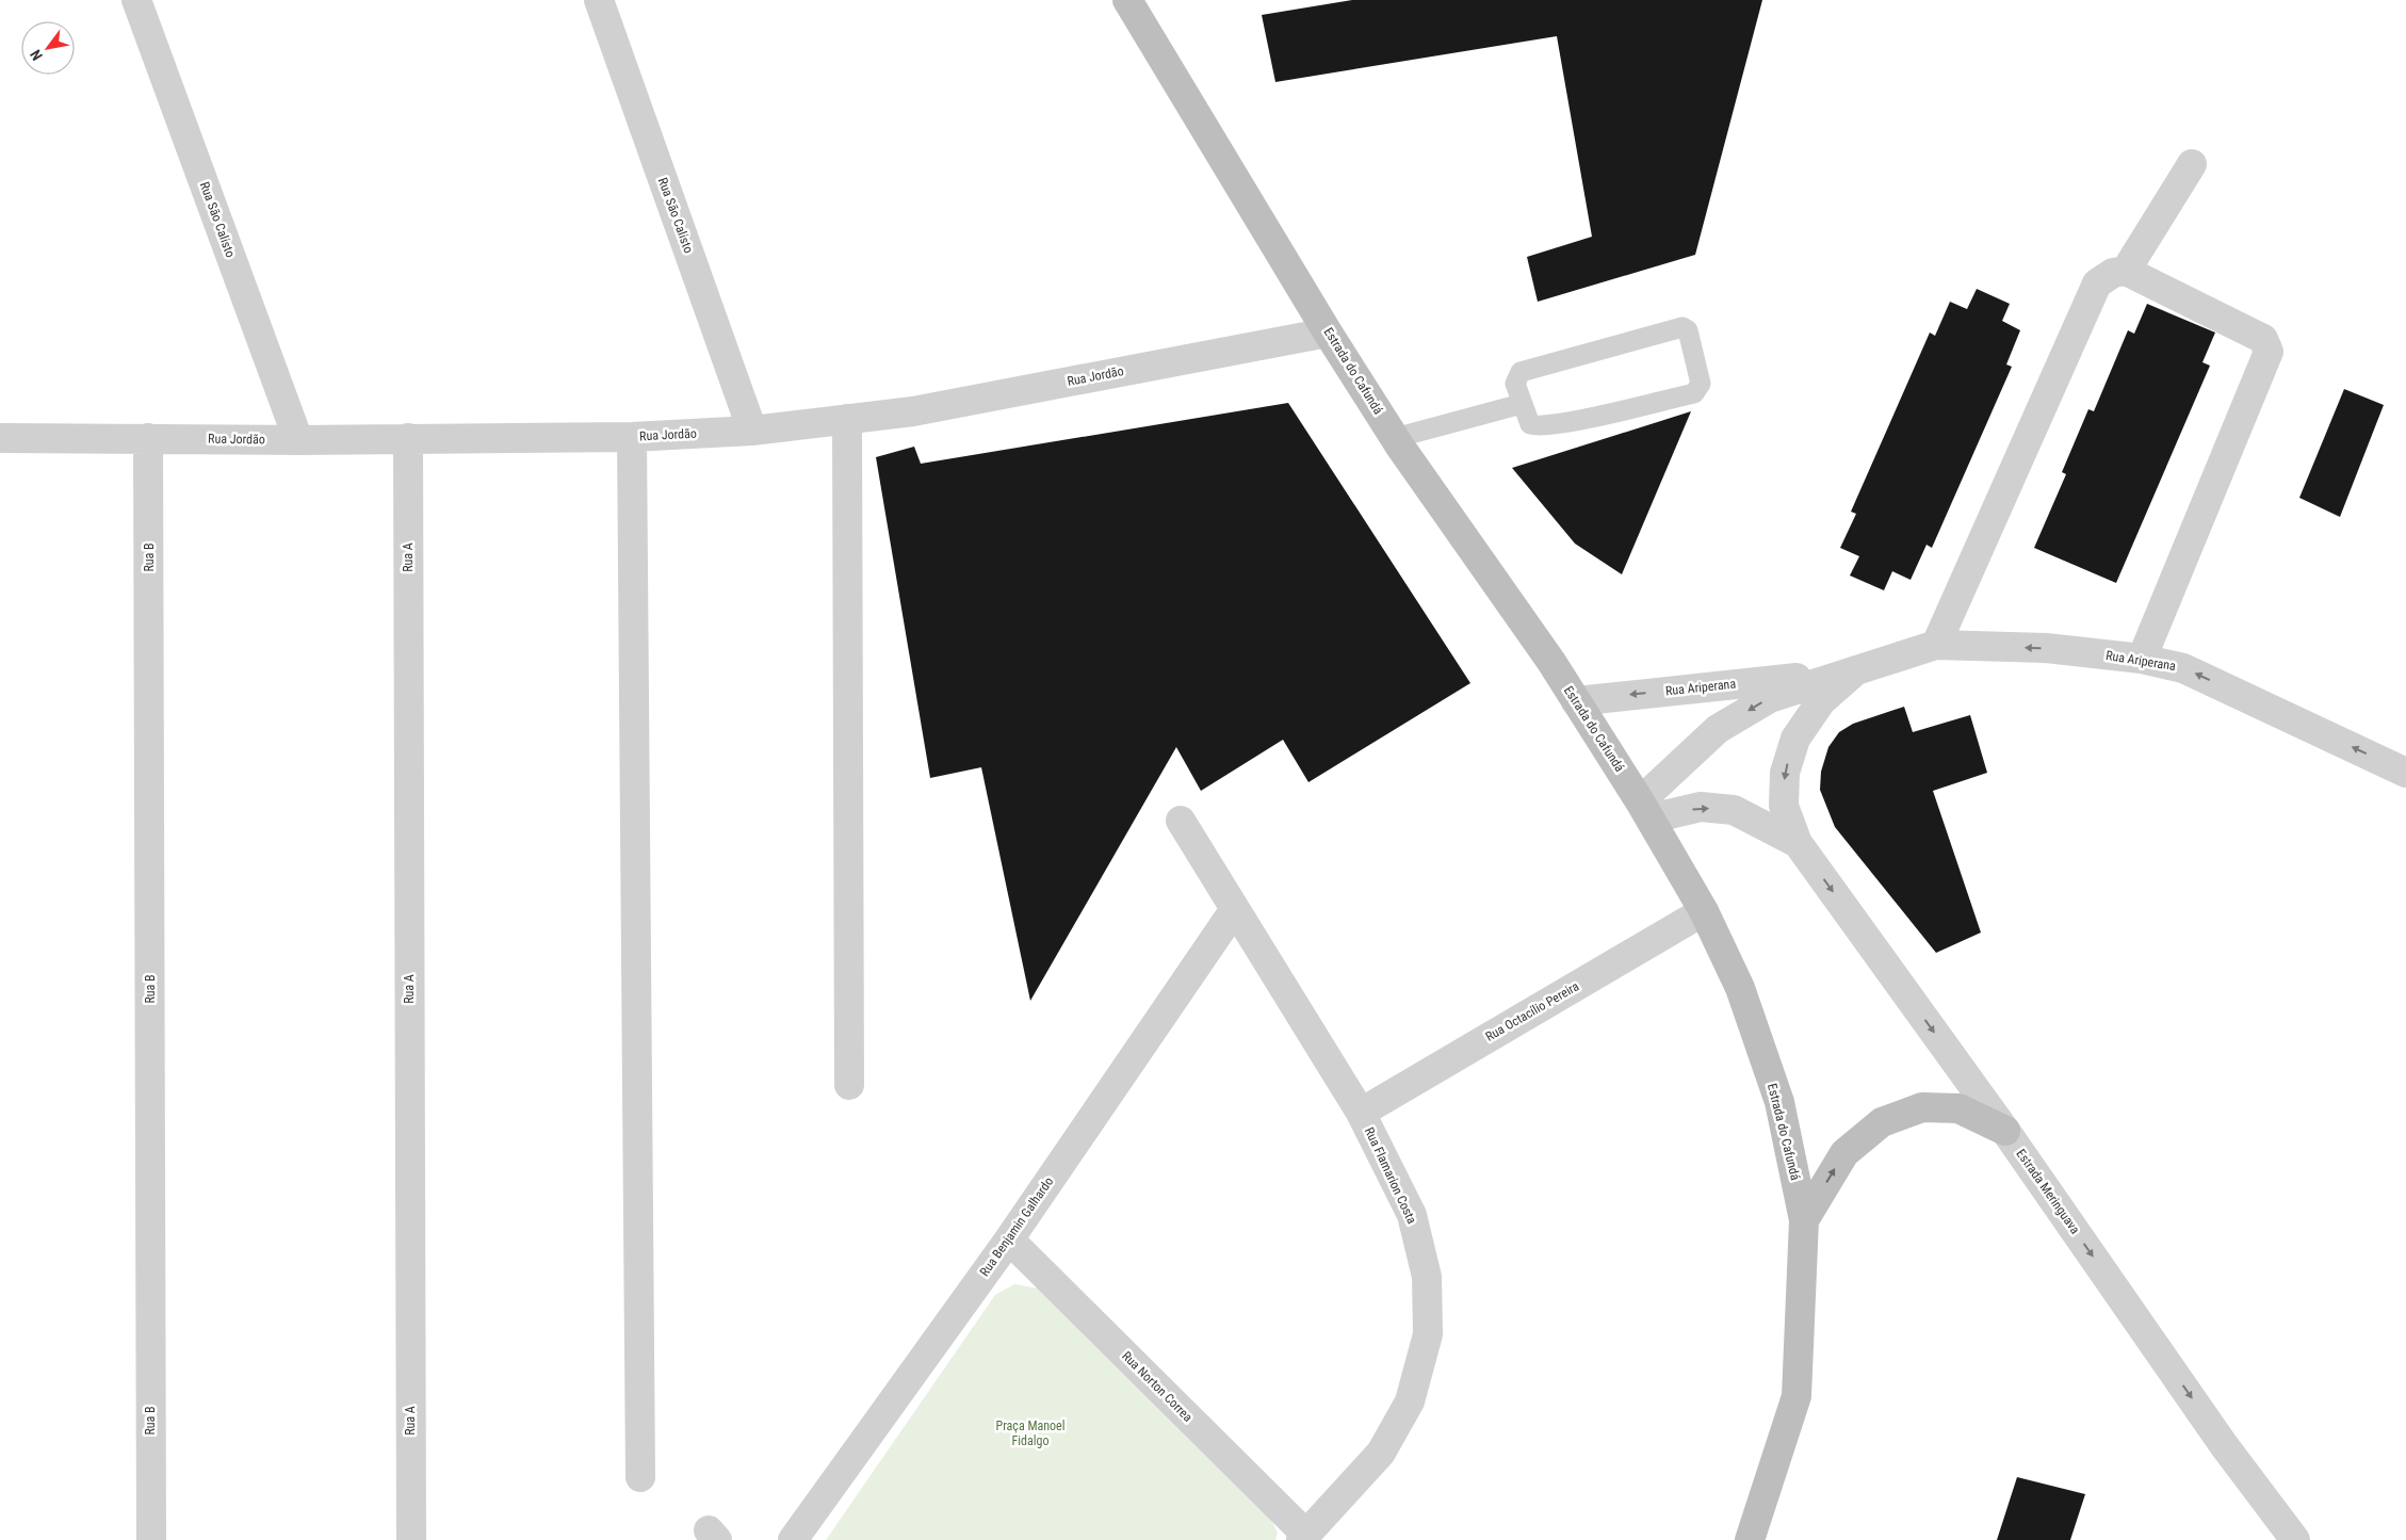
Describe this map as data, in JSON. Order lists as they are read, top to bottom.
{
  "streets": {
    "main road": ["Estrada do Cafundá"],
    "street": [
      "Rua São Calisto",
      "Rua Jordão",
      "Rua B",
      "Rua A",
      "Rua Ariperana",
      "Rua Octacílio Pereira",
      "Rua Flamarion Costa",
      "Estrada Meringuava",
      "Rua Benjamin Galhardo",
      "Rua Norton Correa"
    ]
  },
  "crossings": [
    ["Rua São Calisto", "Rua Jordão"],
    ["Estrada do Cafundá", "Rua Jordão"],
    ["Estrada do Cafundá", "Rua Ariperana"],
    ["Estrada do Cafundá", "Rua Octacílio Pereira"],
    ["Estrada do Cafundá", "Estrada Meringuava"],
    ["Rua Jordão", "Rua B"],
    ["Rua Jordão", "Rua A"],
    ["Rua Ariperana", "Estrada Meringuava"],
    ["Rua Octacílio Pereira", "Rua Flamarion Costa"],
    ["Rua Flamarion Costa", "Rua Benjamin Galhardo"],
    ["Rua Flamarion Costa", "Rua Norton Correa"],
    ["Rua Benjamin Galhardo", "Rua Norton Correa"]
  ],
  "one_way": ["Rua Ariperana", "Estrada Meringuava"],
  "parks": ["Praça Manoel Fidalgo"],
  "north": "bottom left"
}
